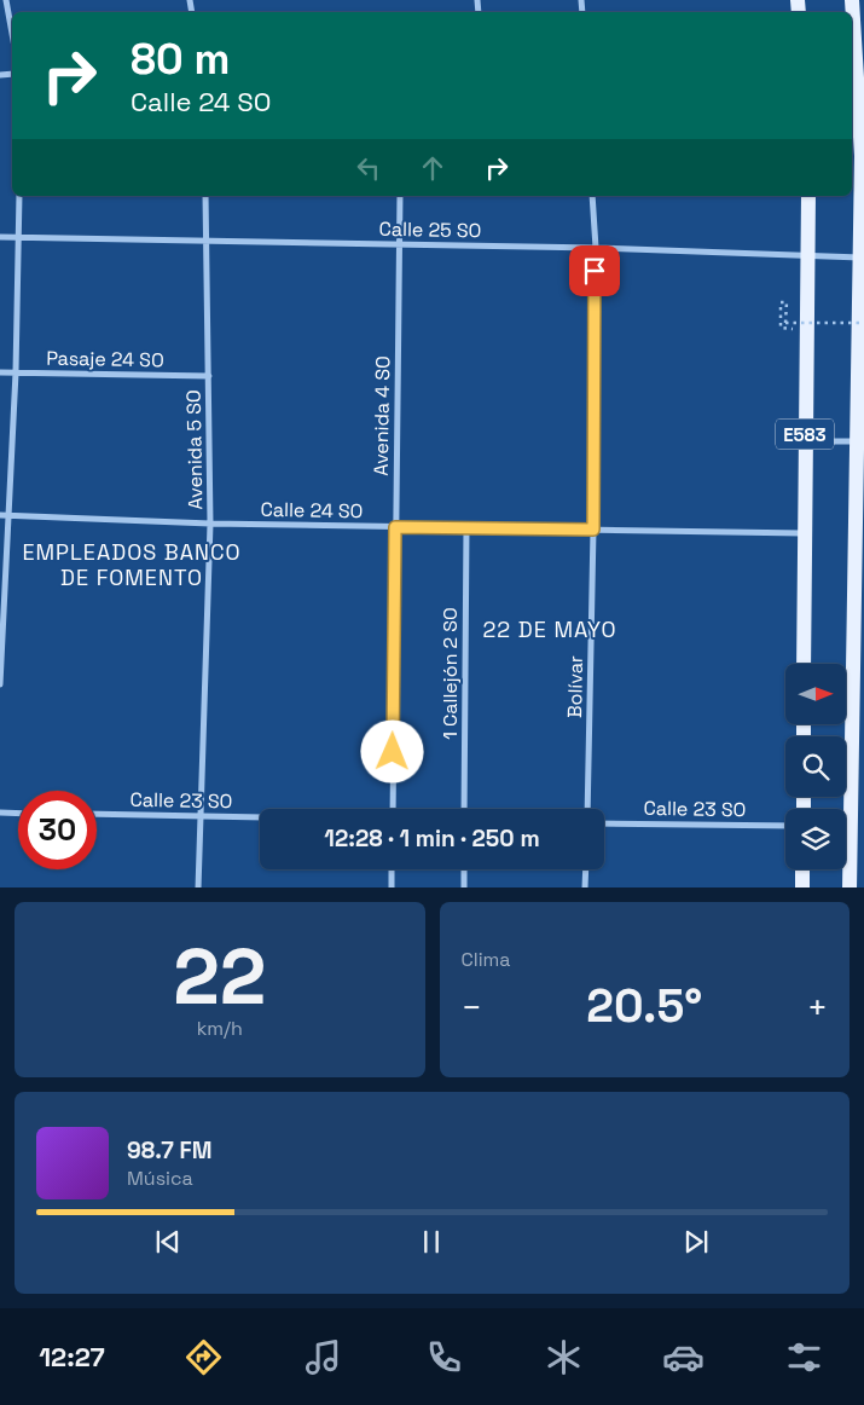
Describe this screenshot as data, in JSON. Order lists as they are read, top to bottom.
{
  "streets": {
    "main road": ["E583"],
    "street": [
      "Calle 25 SO",
      "Pasaje 24 SO",
      "Avenida 4 SO",
      "Avenida 5 SO",
      "Calle 24 SO",
      "1 Callejón 2 SO",
      "Bolívar",
      "Calle 23 SO"
    ]
  },
  "crossings": [
    ["Calle 25 SO", "Avenida 4 SO"],
    ["Calle 25 SO", "E583"],
    ["Calle 25 SO", "Avenida 5 SO"],
    ["Calle 25 SO", "Bolívar"],
    ["Pasaje 24 SO", "Avenida 5 SO"],
    ["Avenida 4 SO", "Calle 24 SO"],
    ["E583", "Calle 24 SO"],
    ["Avenida 5 SO", "Calle 24 SO"],
    ["Avenida 5 SO", "Calle 23 SO"],
    ["Calle 24 SO", "1 Callejón 2 SO"],
    ["Calle 24 SO", "Bolívar"]
  ],
  "districts": ["EMPLEADOS BANCO DE FOMENTO", "22 DE MAYO"],
  "north": "right",
  "page": {
    "turn": ["80 m", "Calle 24 SO"],
    "limit": "30",
    "trip": "12:28 · 1 min · 250 m",
    "tile": [
      ["22", "km/h"],
      "Clima"
    ],
    "heat": ["−", "20.5°", "+"],
    "song": ["98.7 FM", "Música"],
    "tabs": "12:27"
  }
}
